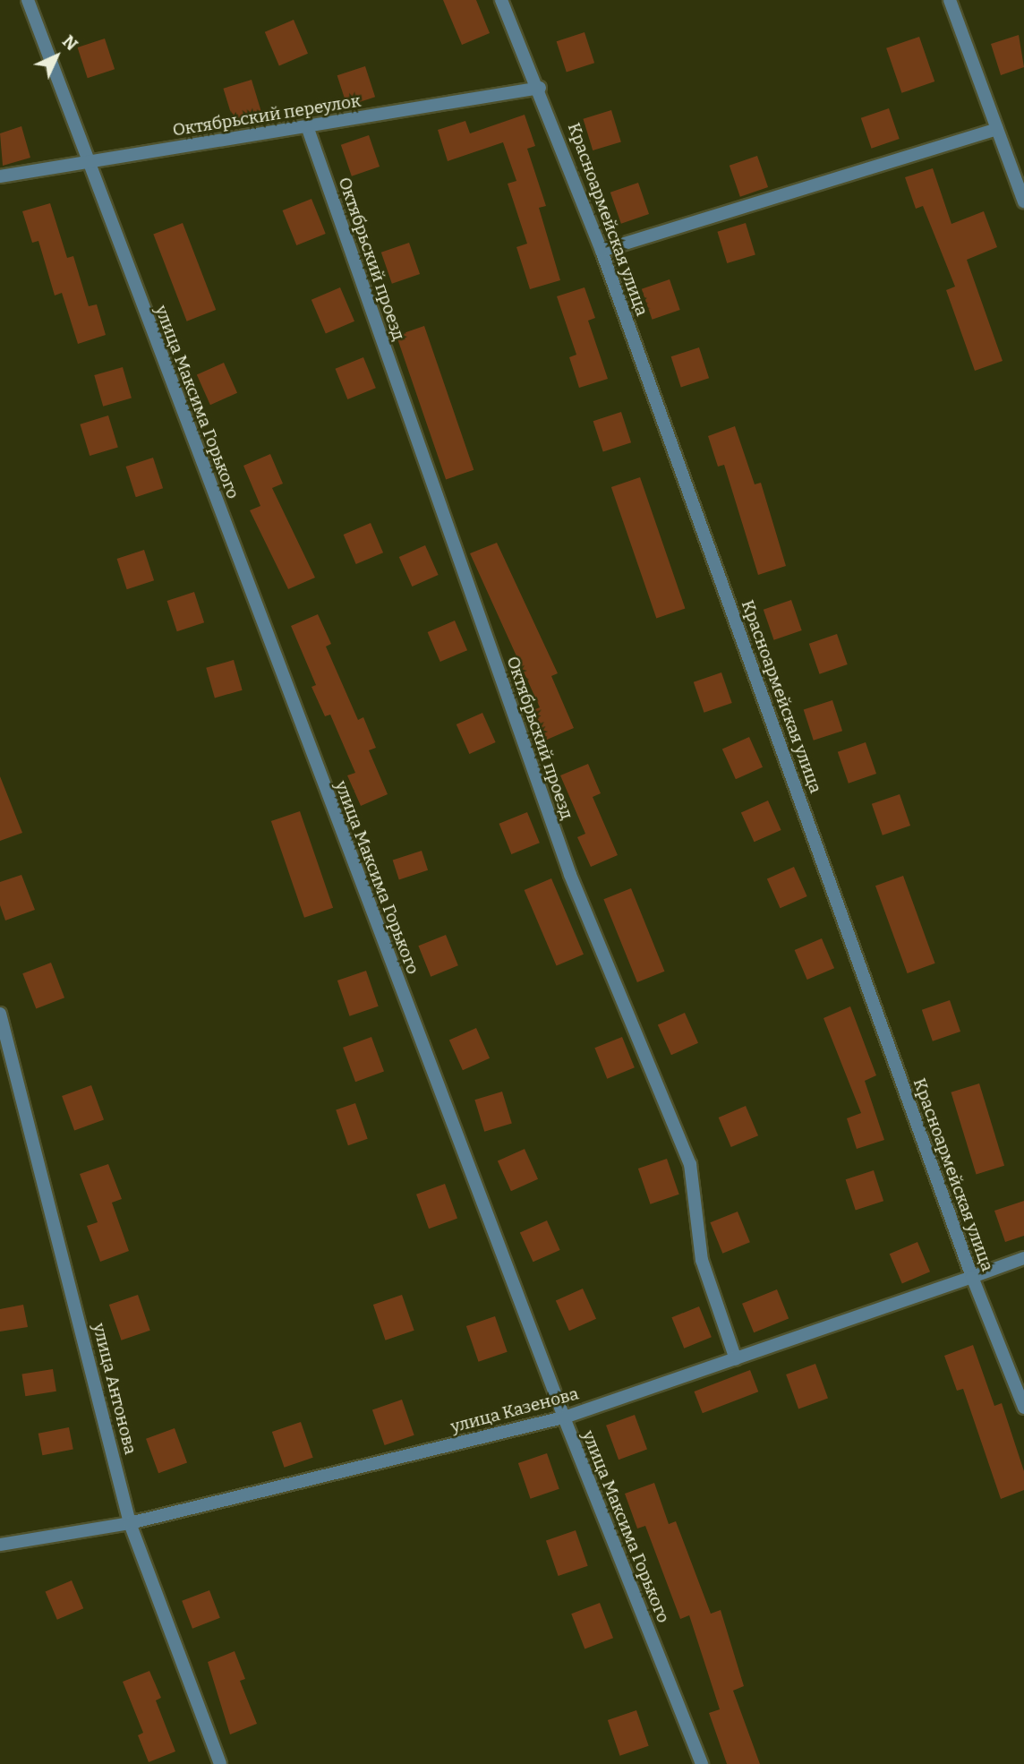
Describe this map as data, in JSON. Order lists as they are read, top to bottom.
{
  "streets": {
    "street": [
      "Октябрьский переулок",
      "Красноармейская улица",
      "Октябрьский проезд",
      "улица Максима Горького",
      "улица Антонова",
      "улица Казенова"
    ]
  },
  "crossings": [
    ["Октябрьский переулок", "Красноармейская улица"],
    ["Октябрьский переулок", "Октябрьский проезд"],
    ["Октябрьский переулок", "улица Максима Горького"],
    ["Красноармейская улица", "улица Казенова"],
    ["Октябрьский проезд", "улица Казенова"],
    ["улица Максима Горького", "улица Казенова"],
    ["улица Антонова", "улица Казенова"]
  ],
  "north": "top right"
}
